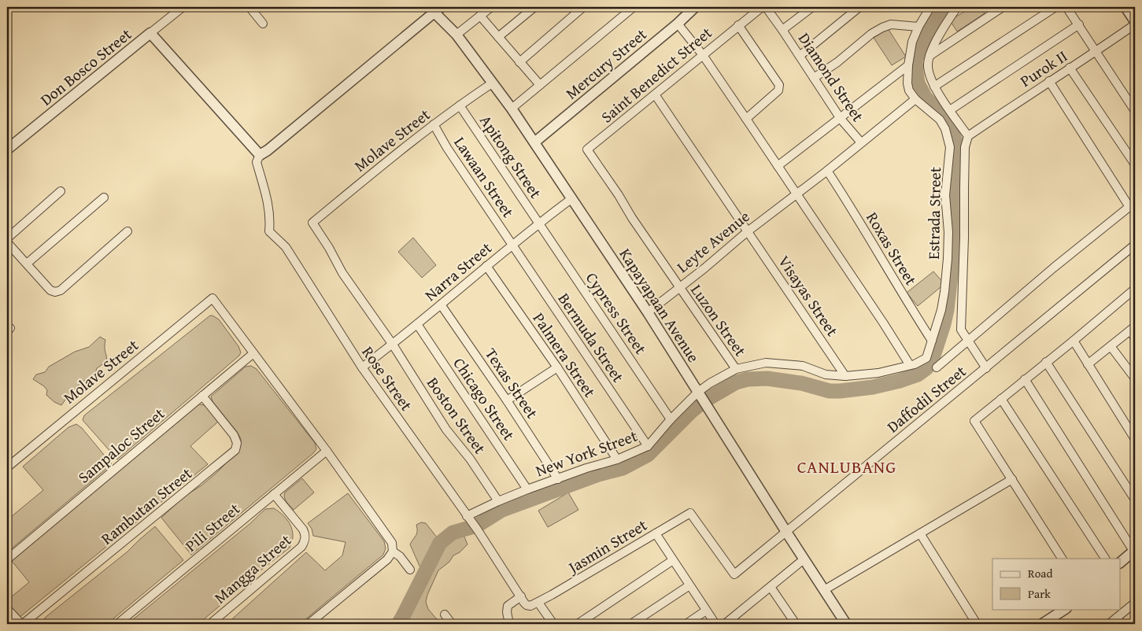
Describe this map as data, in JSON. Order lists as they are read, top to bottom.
{
  "streets": {
    "street": [
      "Mercury Street",
      "Don Bosco Street",
      "Purok II",
      "Saint Benedict Street",
      "Diamond Street",
      "Molave Street",
      "Apitong Street",
      "Lawaan Street",
      "Estrada Street",
      "Leyte Avenue",
      "Roxas Street",
      "Narra Street",
      "Visayas Street",
      "Kapayapaan Avenue",
      "Cypress Street",
      "Luzon Street",
      "Bermuda Street",
      "Palmera Street",
      "Rose Street",
      "Texas Street",
      "Chicago Street",
      "Daffodil Street",
      "Boston Street",
      "Sampaloc Street",
      "New York Street",
      "Rambutan Street",
      "Pili Street",
      "Jasmin Street",
      "Mangga Street"
    ]
  },
  "crossings": [
    ["Mercury Street", "Kapayapaan Avenue"],
    ["Saint Benedict Street", "Visayas Street"],
    ["Saint Benedict Street", "Luzon Street"],
    ["Diamond Street", "Leyte Avenue"],
    ["Molave Street", "Apitong Street"],
    ["Molave Street", "Lawaan Street"],
    ["Molave Street", "Kapayapaan Avenue"],
    ["Molave Street", "Boston Street"],
    ["Molave Street", "Sampaloc Street"],
    ["Apitong Street", "Narra Street"],
    ["Apitong Street", "Cypress Street"],
    ["Lawaan Street", "Narra Street"],
    ["Lawaan Street", "Bermuda Street"],
    ["Estrada Street", "Leyte Avenue"],
    ["Estrada Street", "Roxas Street"],
    ["Estrada Street", "Visayas Street"],
    ["Estrada Street", "New York Street"],
    ["Leyte Avenue", "Roxas Street"],
    ["Leyte Avenue", "Visayas Street"],
    ["Leyte Avenue", "Kapayapaan Avenue"],
    ["Leyte Avenue", "Luzon Street"],
    ["Narra Street", "Kapayapaan Avenue"],
    ["Narra Street", "Cypress Street"],
    ["Narra Street", "Bermuda Street"],
    ["Narra Street", "Palmera Street"],
    ["Narra Street", "Rose Street"],
    ["Narra Street", "Texas Street"],
    ["Narra Street", "Chicago Street"],
    ["Narra Street", "Boston Street"],
    ["Visayas Street", "New York Street"],
    ["Kapayapaan Avenue", "Daffodil Street"],
    ["Kapayapaan Avenue", "New York Street"],
    ["Cypress Street", "New York Street"],
    ["Luzon Street", "New York Street"],
    ["Bermuda Street", "New York Street"],
    ["Palmera Street", "New York Street"],
    ["Rose Street", "New York Street"],
    ["Texas Street", "New York Street"],
    ["Chicago Street", "New York Street"],
    ["Daffodil Street", "Jasmin Street"],
    ["Boston Street", "New York Street"],
    ["Sampaloc Street", "Rambutan Street"],
    ["Pili Street", "Mangga Street"]
  ],
  "districts": ["CANLUBANG"],
  "legend": ["Road", "Park"]
}
